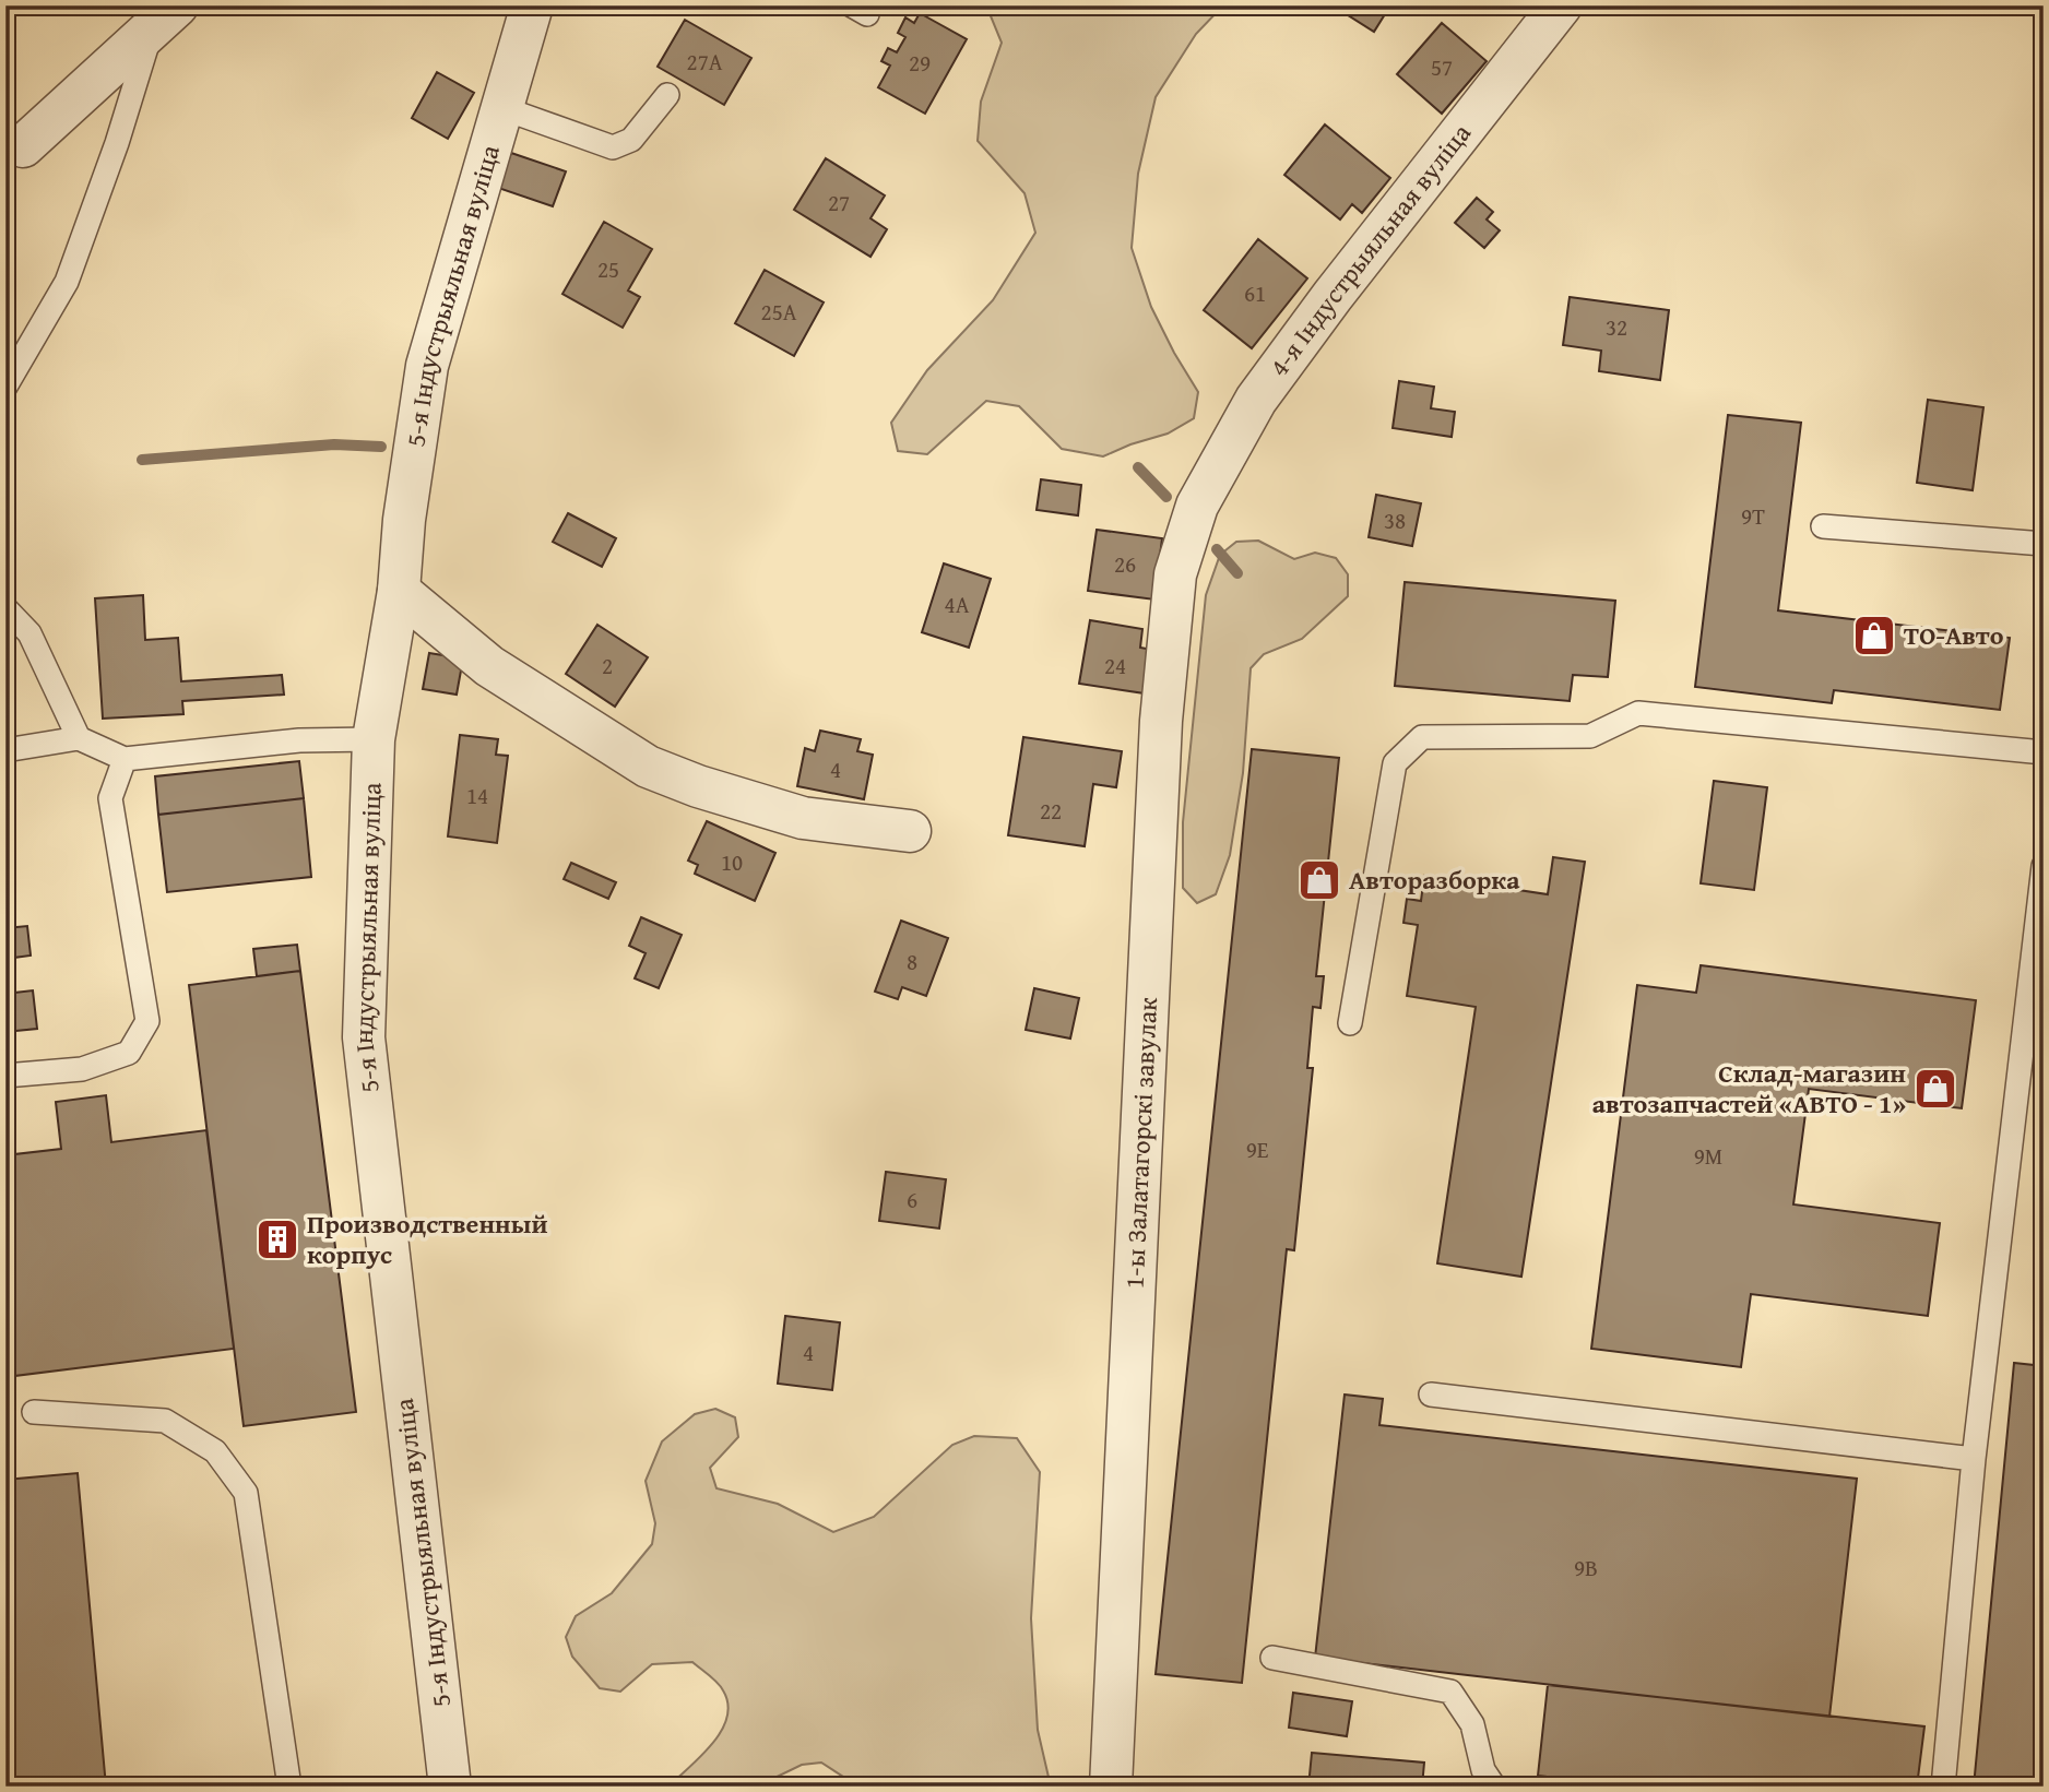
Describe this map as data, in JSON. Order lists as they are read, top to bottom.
{
  "streets": {
    "street": ["4-я Індустрыяльная вуліца", "5-я Індустрыяльная вуліца", "1-ы Залатагорскі завулак"]
  },
  "crossings": [
    ["4-я Індустрыяльная вуліца", "1-ы Залатагорскі завулак"]
  ],
  "places": {
    "shop": ["ТО-Авто", "Авторазборка", "Склад-магазин автозапчастей «АВТО - 1»"],
    "building": ["Производственный корпус"]
  },
  "house_numbers": [
    "27А",
    "29",
    "57",
    "27",
    "25",
    "61",
    "25А",
    "32",
    "9Т",
    "38",
    "26",
    "4А",
    "2",
    "24",
    "4",
    "14",
    "22",
    "10",
    "8",
    "9Е",
    "9М",
    "6",
    "4",
    "9В"
  ]
}
